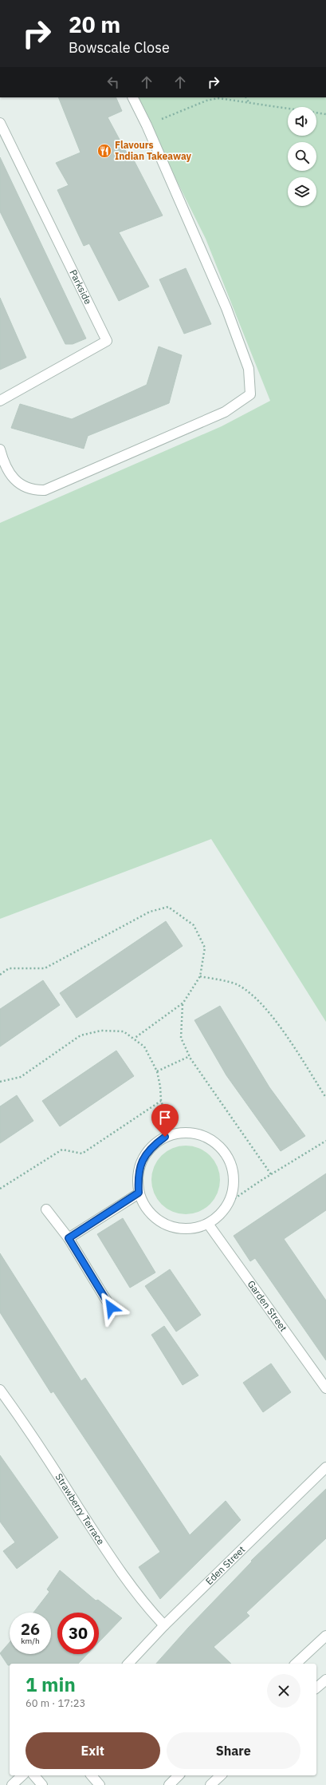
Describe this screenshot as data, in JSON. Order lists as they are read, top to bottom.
{
  "streets": {
    "street": [
      "Parkside",
      "Garden Street",
      "Strawberry Terrace",
      "Eden Street"
    ]
  },
  "crossings": [
    ["Strawberry Terrace", "Eden Street"]
  ],
  "places": {
    "restaurant": ["Flavours Indian Takeaway"]
  },
  "page": {
    "turn": ["20 m", "Bowscale Close"],
    "speed": "26 km/h",
    "limit": "30",
    "heading": ["1 min", "60 m · 17:23"],
    "buttons": ["Exit", "Share"]
  }
}
